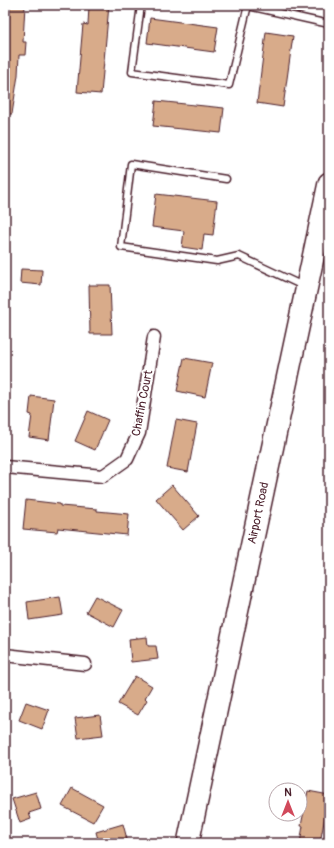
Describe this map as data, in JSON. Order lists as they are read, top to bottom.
{
  "streets": {
    "highway": ["Airport Road"],
    "street": ["Chaffin Court"]
  },
  "north": "top"
}
